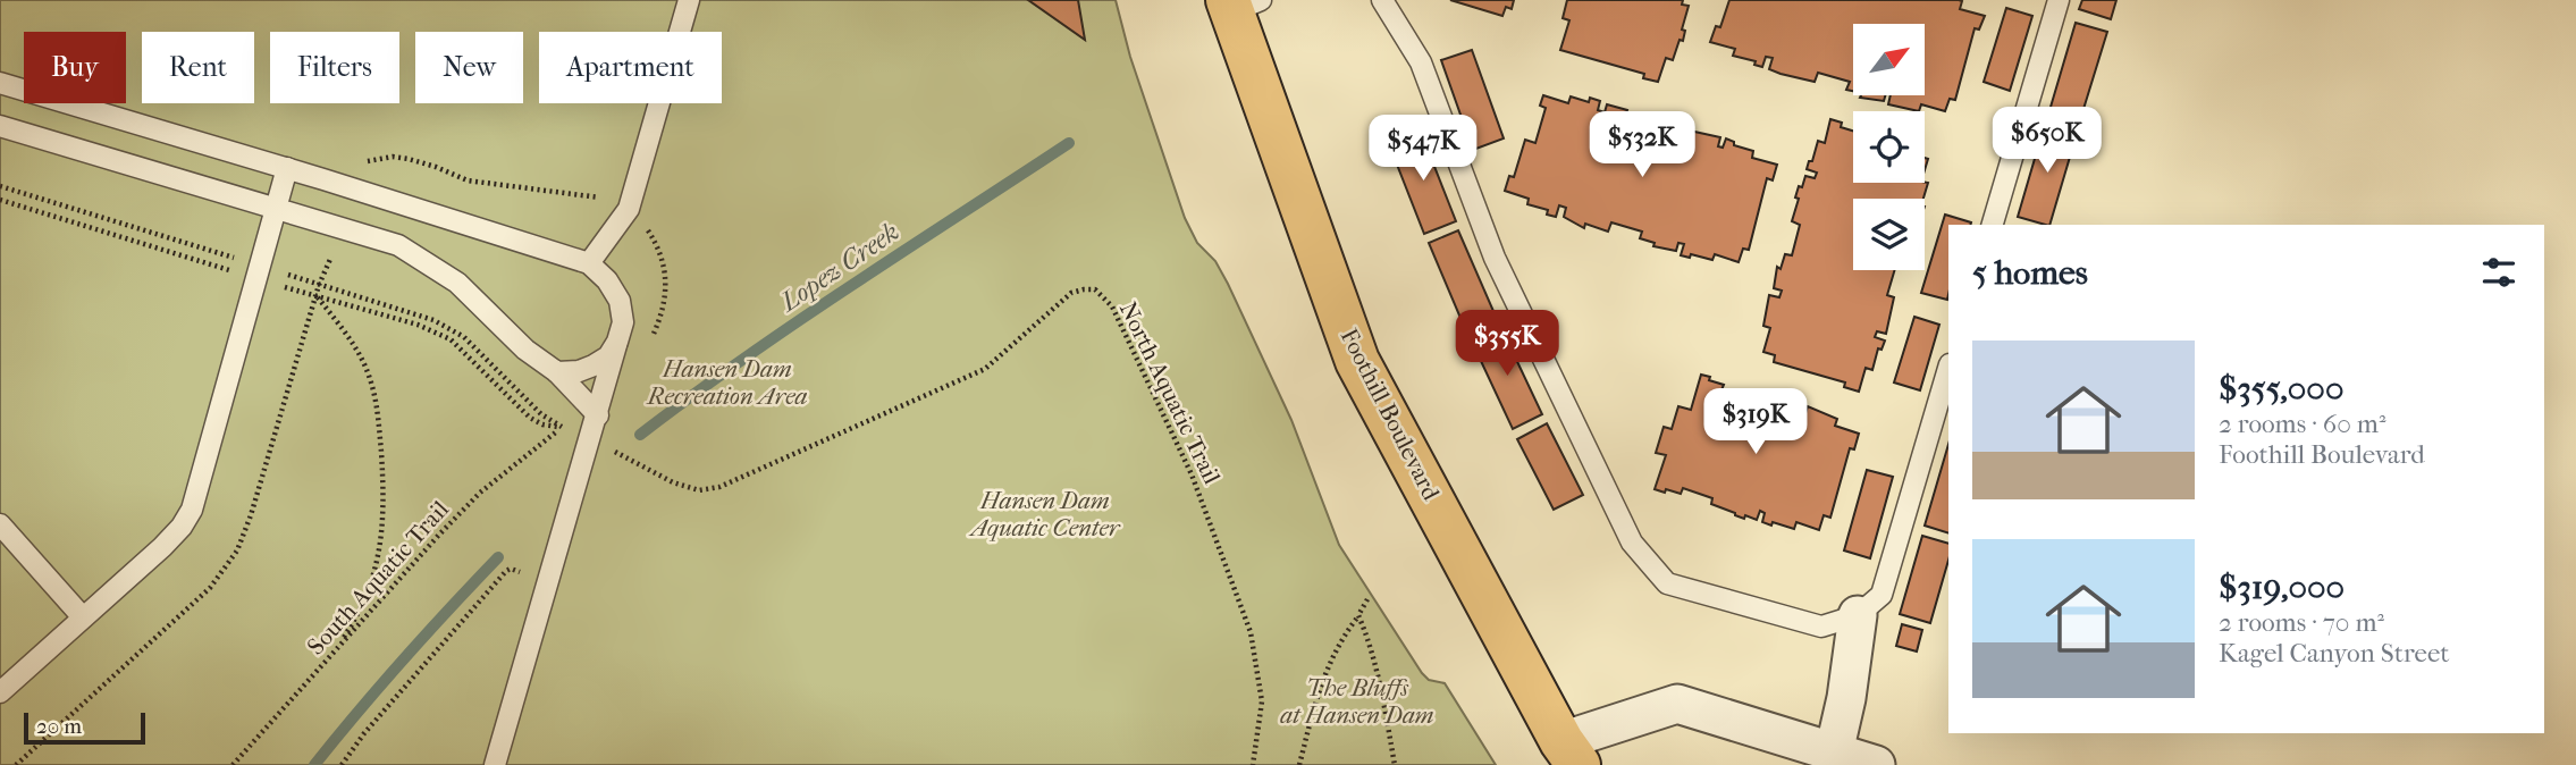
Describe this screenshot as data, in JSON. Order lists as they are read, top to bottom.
{
  "streets": {
    "main road": ["Foothill Boulevard"],
    "path": ["North Aquatic Trail", "South Aquatic Trail"]
  },
  "water": ["Lopez Creek"],
  "parks": ["Hansen Dam Recreation Area", "Hansen Dam Aquatic Center", "The Bluffs at Hansen Dam"],
  "scale_bar": "20 m",
  "north": "top right",
  "page": {
    "chip": [
      "Buy",
      "Rent",
      "Filters",
      "New",
      "Apartment"
    ],
    "price": [
      "$650K",
      "$532K",
      "$547K",
      "$355K",
      "$319K"
    ],
    "heading": "5 homes",
    "list": [
      {
        "name": "$355,000",
        "note": "2 rooms · 60 m² · Foothill Boulevard"
      },
      {
        "name": "$319,000",
        "note": "2 rooms · 70 m² · Kagel Canyon Street"
      }
    ],
    "scale": "20 m"
  }
}
